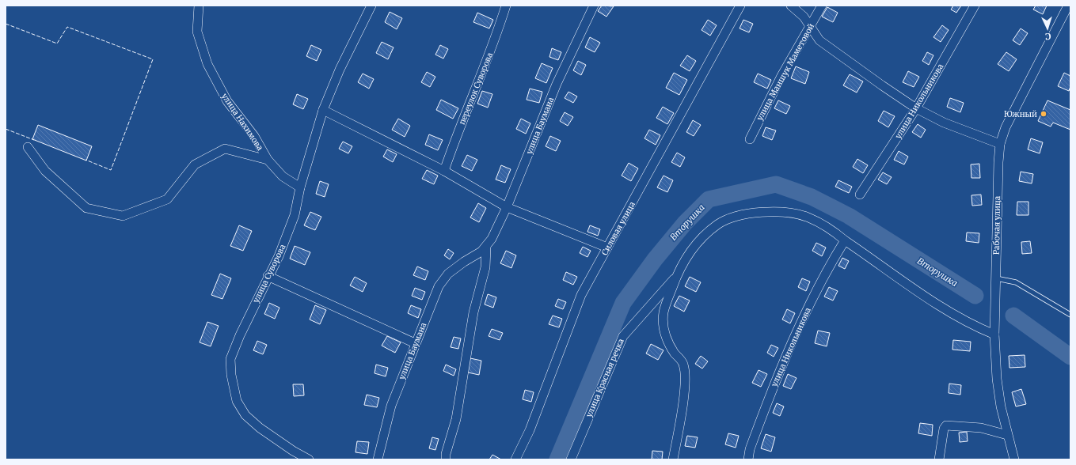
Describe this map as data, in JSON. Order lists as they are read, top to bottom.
{
  "streets": {
    "street": [
      "улица Маншук Маметовой",
      "переулок Суворова",
      "улица Никольникова",
      "улица Нахимова",
      "улица Баумана",
      "Рабочая улица",
      "Силовая улица",
      "улица Суворова",
      "улица Красная речка"
    ]
  },
  "crossings": [
    ["улица Нахимова", "улица Суворова"]
  ],
  "water": ["Вторушка"],
  "places": ["Южный"],
  "north": "bottom"
}
